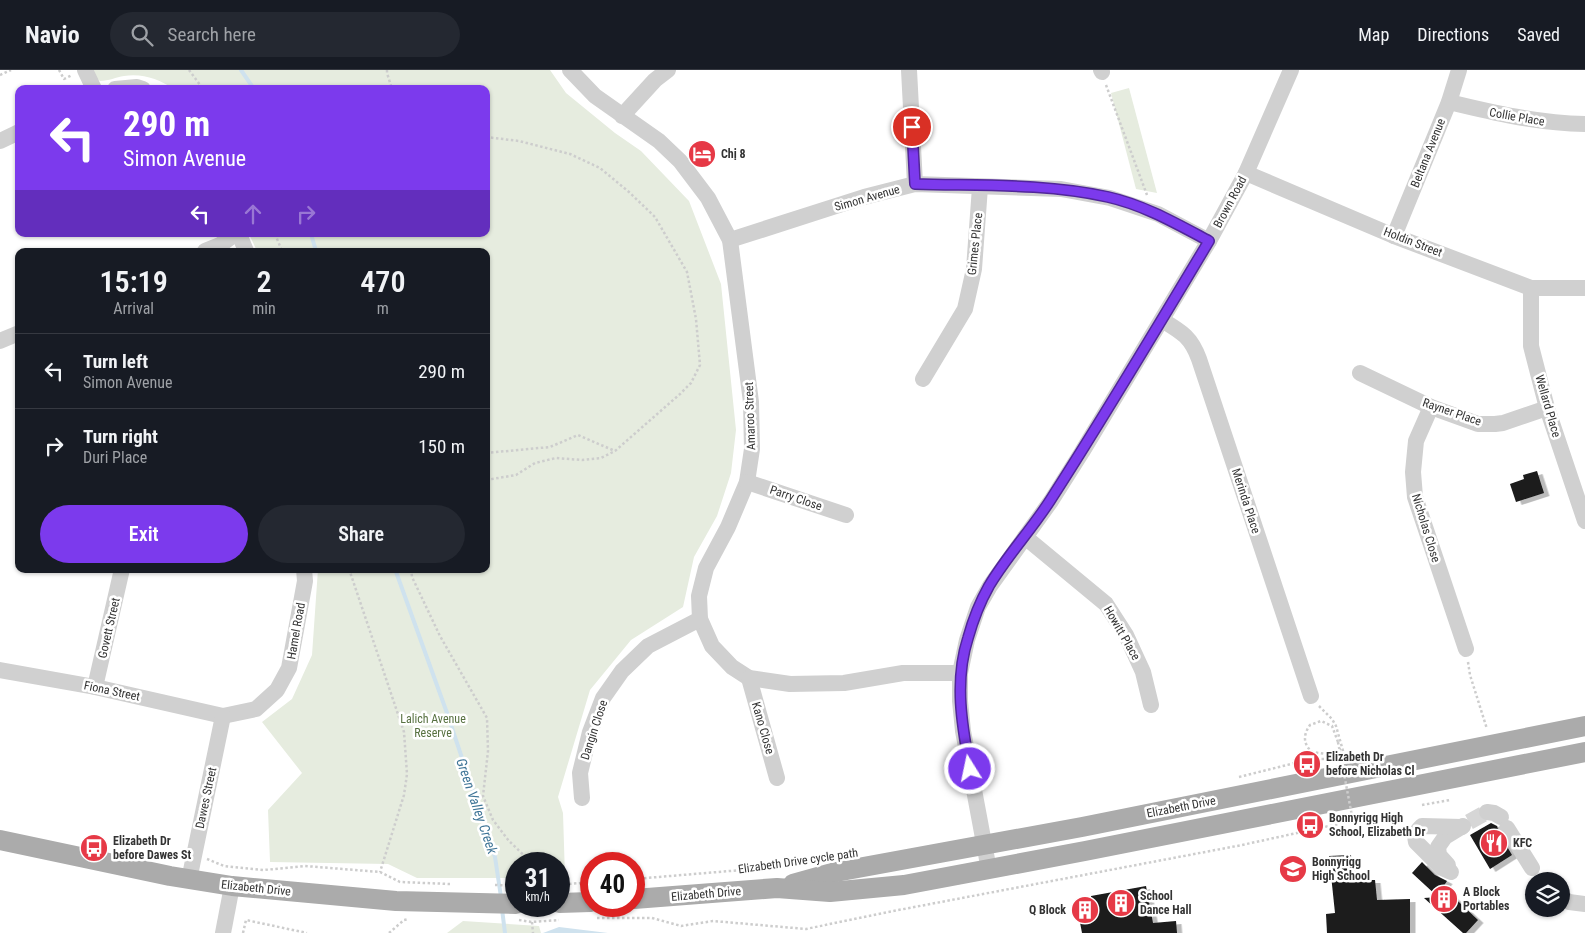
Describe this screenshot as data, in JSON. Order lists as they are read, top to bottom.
{
  "streets": {
    "main road": ["Elizabeth Drive"],
    "street": [
      "Collie Place",
      "Beltana Avenue",
      "Simon Avenue",
      "Brown Road",
      "Holdin Street",
      "Grimes Place",
      "Wellard Place",
      "Rayner Place",
      "Amaroo Street",
      "Parry Close",
      "Merinda Place",
      "Nicholas Close",
      "Govett Street",
      "Hamel Road",
      "Howitt Place",
      "Fiona Street",
      "Kano Close",
      "Dangin Close",
      "Dawes Street"
    ],
    "path": ["Elizabeth Drive cycle path"]
  },
  "crossings": [
    ["Collie Place", "Beltana Avenue"],
    ["Beltana Avenue", "Holdin Street"],
    ["Simon Avenue", "Brown Road"],
    ["Simon Avenue", "Grimes Place"],
    ["Simon Avenue", "Amaroo Street"],
    ["Brown Road", "Holdin Street"],
    ["Brown Road", "Amaroo Street"],
    ["Brown Road", "Merinda Place"],
    ["Brown Road", "Howitt Place"],
    ["Brown Road", "Elizabeth Drive"],
    ["Holdin Street", "Wellard Place"],
    ["Wellard Place", "Rayner Place"],
    ["Rayner Place", "Nicholas Close"],
    ["Amaroo Street", "Parry Close"],
    ["Amaroo Street", "Kano Close"],
    ["Amaroo Street", "Dangin Close"],
    ["Govett Street", "Fiona Street"],
    ["Hamel Road", "Fiona Street"],
    ["Hamel Road", "Dawes Street"],
    ["Fiona Street", "Dawes Street"],
    ["Dawes Street", "Elizabeth Drive"]
  ],
  "water": ["Green Valley Creek"],
  "parks": ["Lalich Avenue Reserve"],
  "places": {
    "hotel": ["Chị 8"],
    "bus stop": ["Elizabeth Dr before Nicholas Cl", "Bonnyrigg High School, Elizabeth Dr", "Elizabeth Dr before Dawes St"],
    "restaurant": ["KFC"],
    "school or university": ["Bonnyrigg High School"],
    "building": ["A Block Portables", "School Dance Hall", "Q Block"]
  },
  "page": {
    "header": "Navio",
    "search": "Search here",
    "nav": ["Map", "Directions", "Saved"],
    "turn": ["290 m", "Simon Avenue"],
    "eta": [
      "15:19",
      "Arrival",
      "2",
      "min",
      "470",
      "m"
    ],
    "list": [
      {
        "name": "Turn left",
        "note": "Simon Avenue",
        "value": "290 m"
      },
      {
        "name": "Turn right",
        "note": "Duri Place",
        "value": "150 m"
      }
    ],
    "buttons": ["Exit", "Share"],
    "speed": "31 km/h",
    "limit": "40"
  }
}
